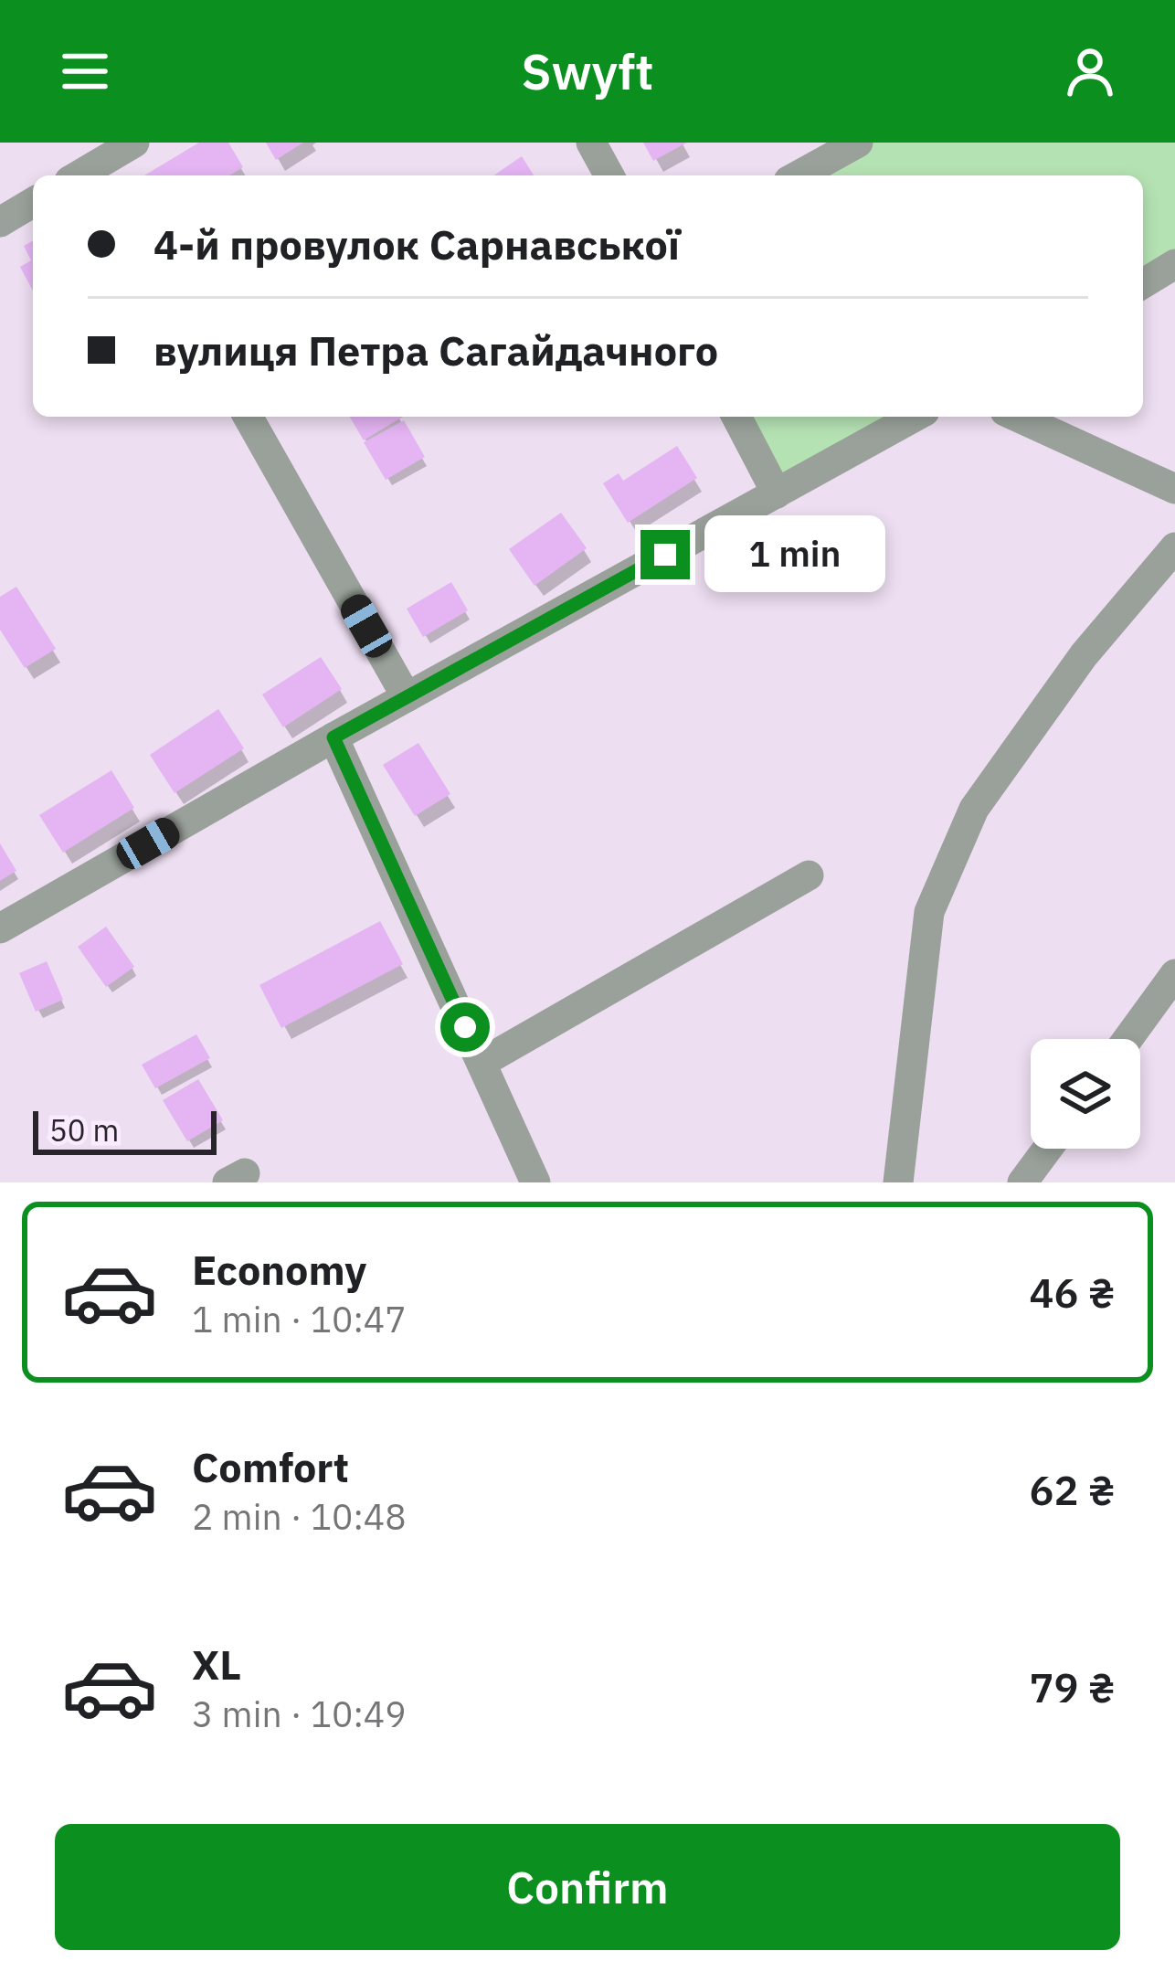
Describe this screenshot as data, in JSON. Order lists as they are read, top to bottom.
{
  "scale_bar": "50 m",
  "page": {
    "header": "Swyft",
    "banner": ["4-й провулок Сарнавської", "вулиця Петра Сагайдачного"],
    "bubble": "1 min",
    "scale": "50 m",
    "list": [
      {
        "name": "Economy",
        "note": "1 min · 10:47",
        "value": "46 ₴"
      },
      {
        "name": "Comfort",
        "note": "2 min · 10:48",
        "value": "62 ₴"
      },
      {
        "name": "XL",
        "note": "3 min · 10:49",
        "value": "79 ₴"
      }
    ],
    "buttons": "Confirm"
  }
}
